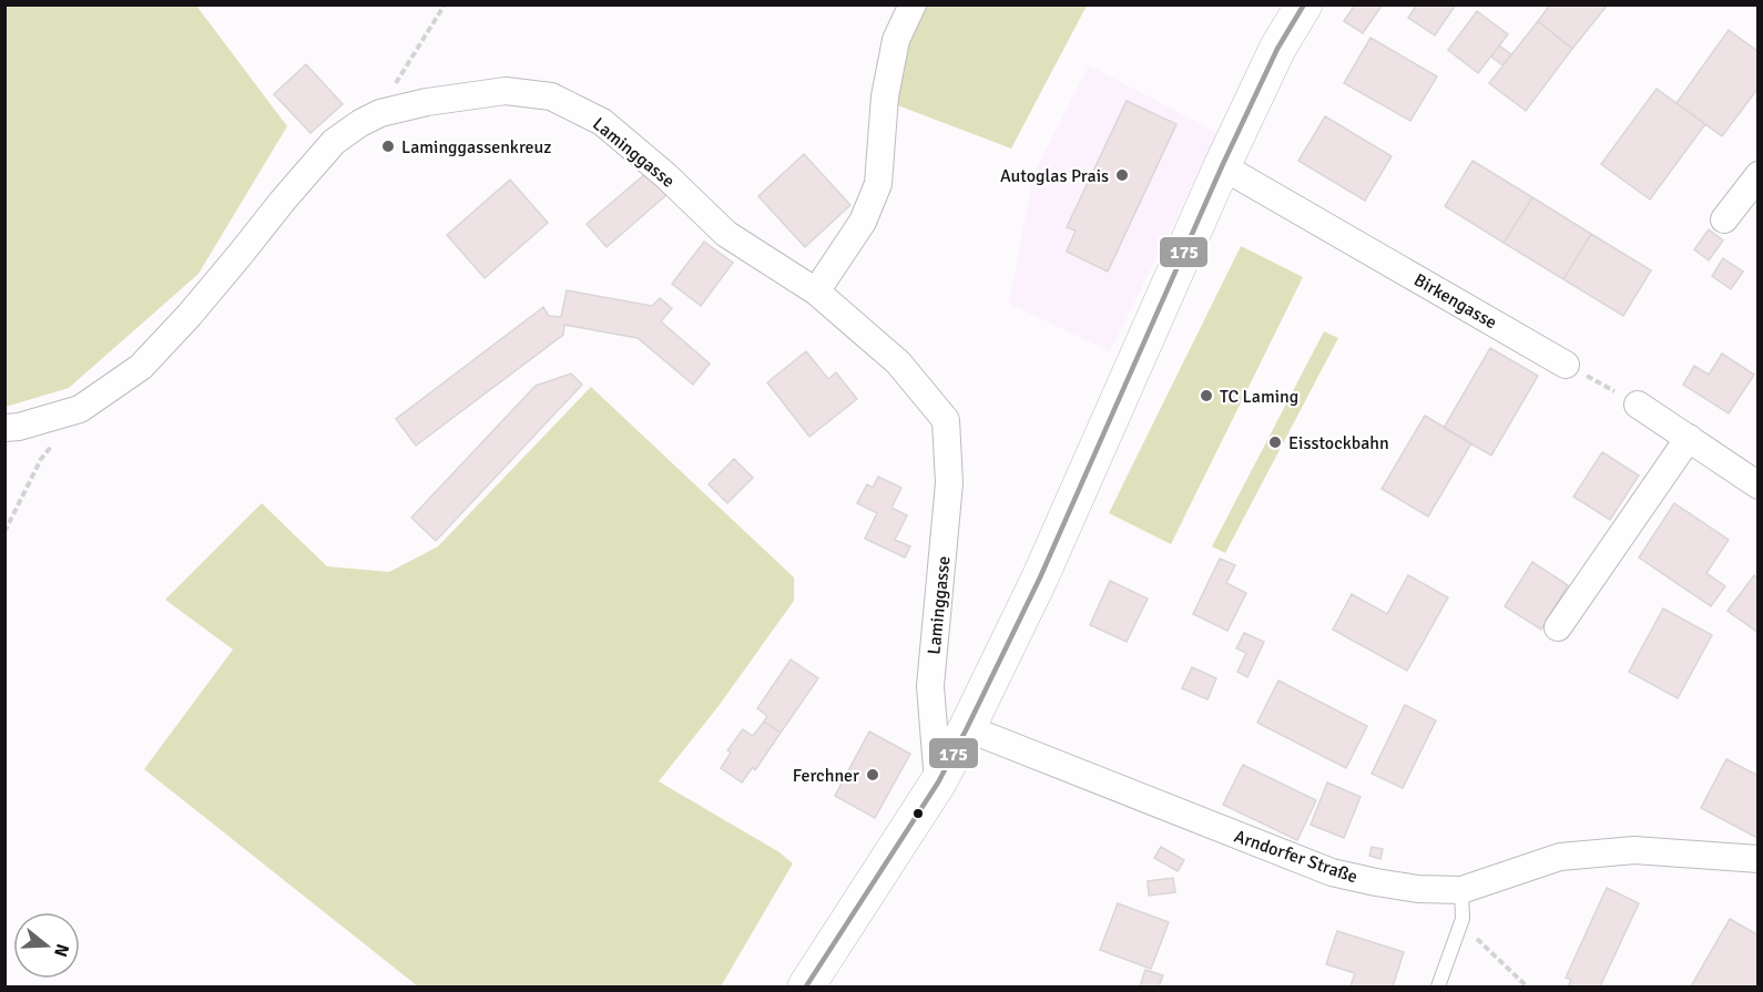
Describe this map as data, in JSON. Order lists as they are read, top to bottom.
{
  "streets": {
    "street": ["Laminggasse", "Birkengasse", "Arndorfer Straße"]
  },
  "places": [
    "Laminggassenkreuz",
    "Autoglas Prais",
    "TC Laming",
    "Eisstockbahn",
    "Ferchner"
  ],
  "lines": ["transit line 175"],
  "north": "right"
}
